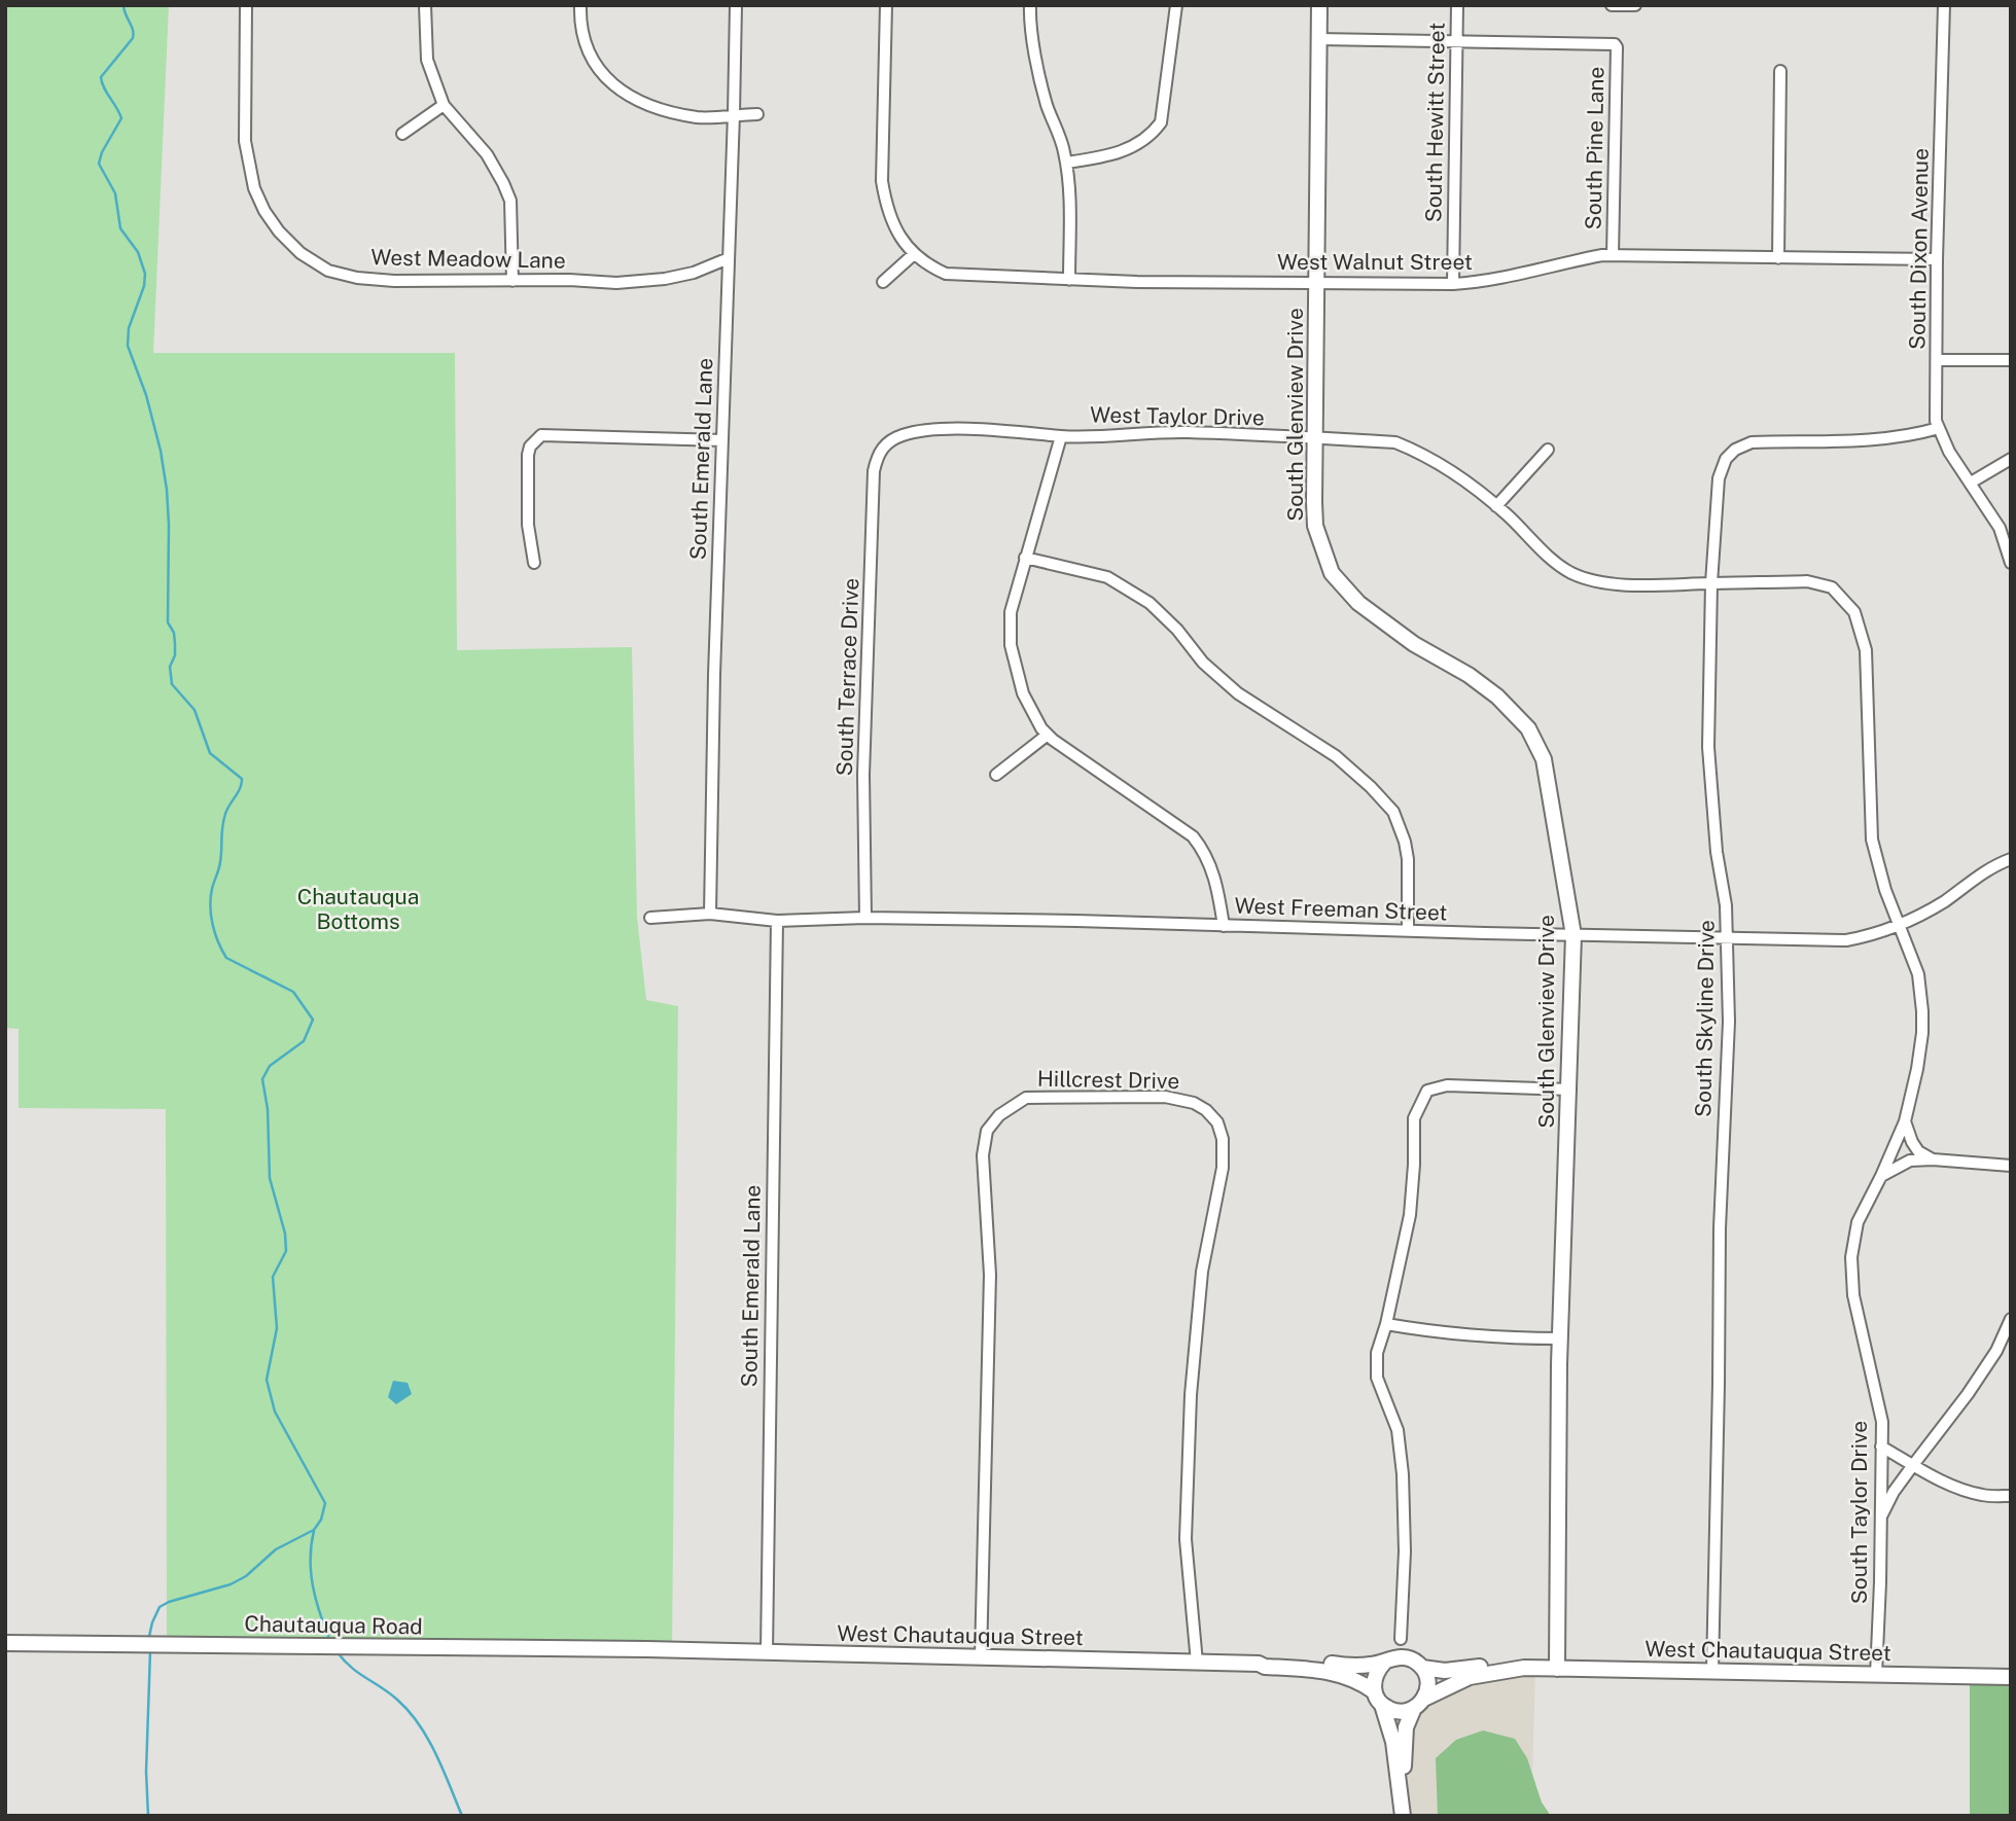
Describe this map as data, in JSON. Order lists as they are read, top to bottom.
{
  "streets": {
    "street": [
      "South Hewitt Street",
      "South Pine Lane",
      "South Dixon Avenue",
      "West Meadow Lane",
      "West Walnut Street",
      "South Glenview Drive",
      "West Taylor Drive",
      "South Emerald Lane",
      "South Terrace Drive",
      "West Freeman Street",
      "South Skyline Drive",
      "Hillcrest Drive",
      "South Taylor Drive",
      "Chautauqua Road",
      "West Chautauqua Street"
    ]
  },
  "crossings": [
    ["South Hewitt Street", "South Pine Lane"],
    ["South Hewitt Street", "West Walnut Street"],
    ["South Pine Lane", "West Walnut Street"],
    ["South Dixon Avenue", "West Walnut Street"],
    ["South Dixon Avenue", "South Skyline Drive"],
    ["West Meadow Lane", "South Emerald Lane"],
    ["West Walnut Street", "South Glenview Drive"],
    ["South Glenview Drive", "West Taylor Drive"],
    ["South Glenview Drive", "West Freeman Street"],
    ["South Glenview Drive", "West Chautauqua Street"],
    ["West Taylor Drive", "South Terrace Drive"],
    ["West Taylor Drive", "West Freeman Street"],
    ["West Taylor Drive", "South Skyline Drive"],
    ["South Emerald Lane", "West Freeman Street"],
    ["South Emerald Lane", "West Chautauqua Street"],
    ["South Terrace Drive", "West Freeman Street"],
    ["West Freeman Street", "South Skyline Drive"],
    ["South Skyline Drive", "West Chautauqua Street"],
    ["Hillcrest Drive", "West Chautauqua Street"],
    ["South Taylor Drive", "West Chautauqua Street"],
    ["Chautauqua Road", "West Chautauqua Street"]
  ],
  "parks": ["Chautauqua Bottoms"]
}
